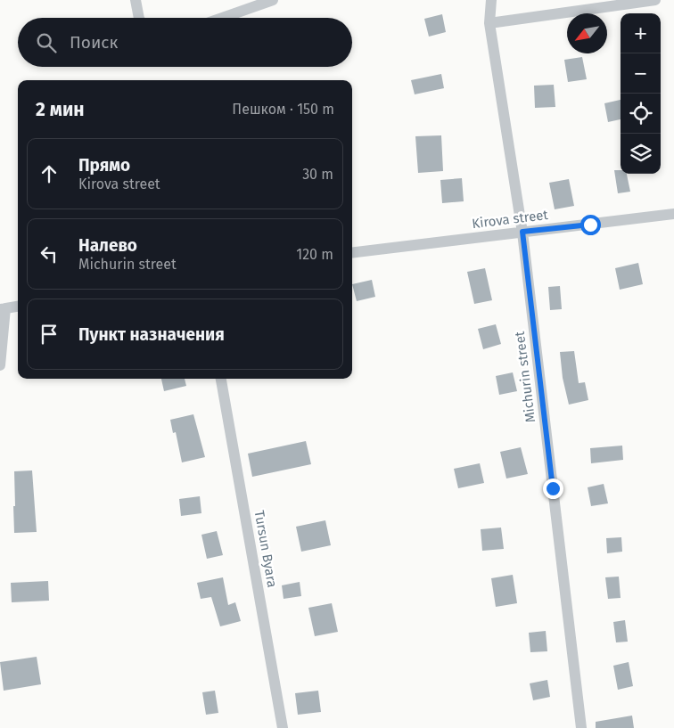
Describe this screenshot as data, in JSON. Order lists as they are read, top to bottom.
{
  "streets": {
    "street": ["Kirova street", "Michurin street", "Tursun Byara"]
  },
  "crossings": [
    ["Kirova street", "Michurin street"]
  ],
  "north": "bottom left",
  "page": {
    "map_buttons": ["+", "−"],
    "search": "Поиск",
    "heading": ["2 мин", "Пешком · 150 m"],
    "list": [
      ["Прямо", "Kirova street", "30 m"],
      ["Налево", "Michurin street", "120 m"],
      "Пункт назначения"
    ]
  }
}
